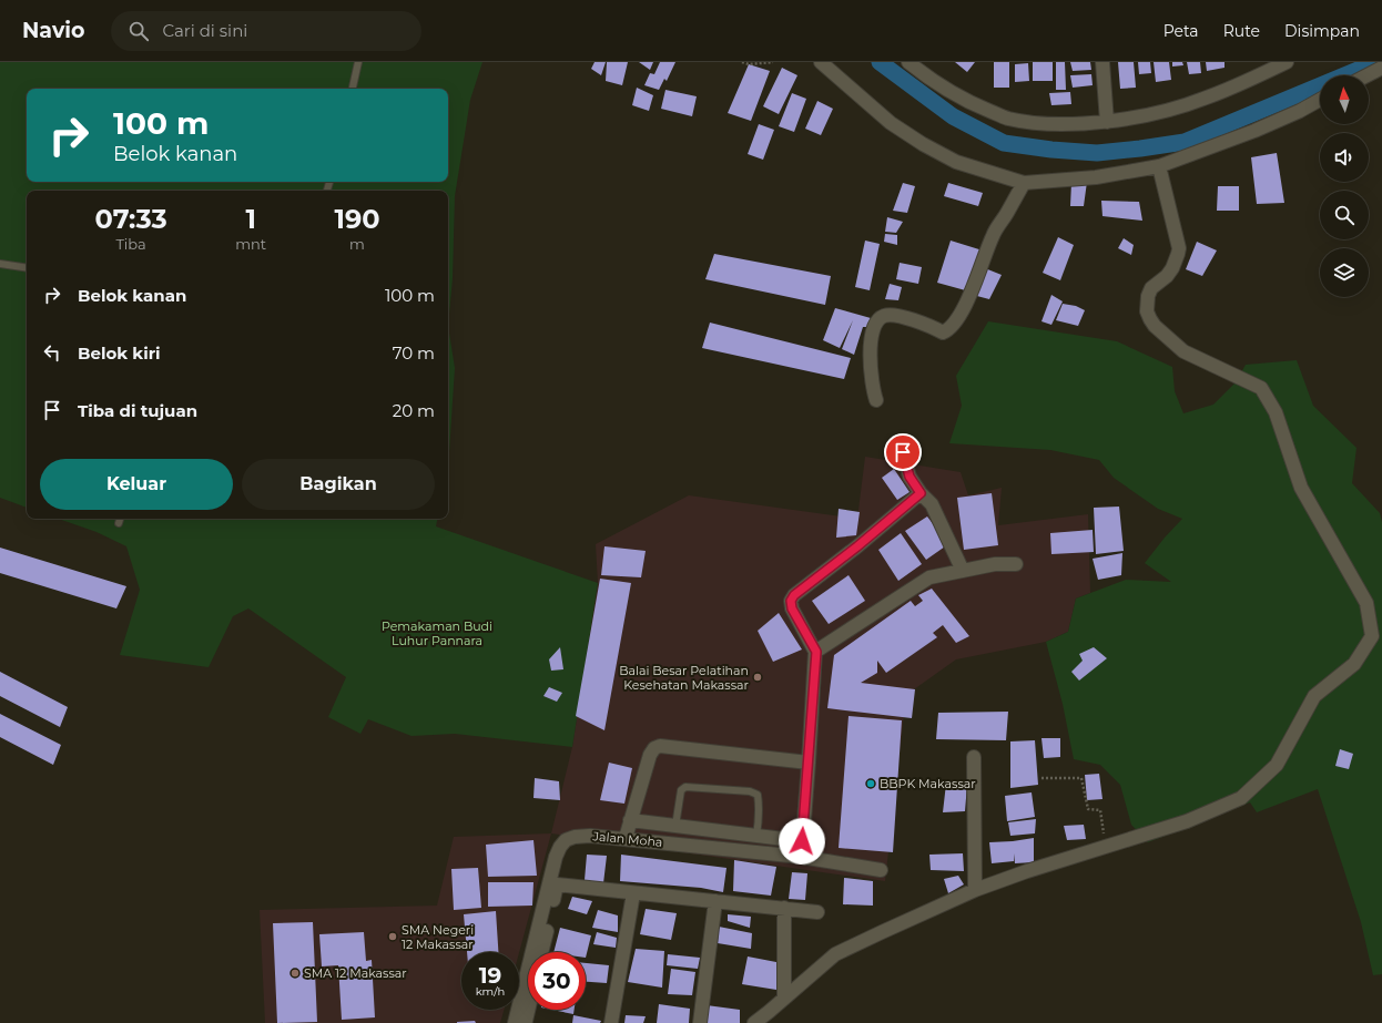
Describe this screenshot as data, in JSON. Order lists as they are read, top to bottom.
{
  "streets": {
    "street": ["Jalan Moha"]
  },
  "parks": ["Pemakaman Budi Luhur Pannara"],
  "places": [
    "Balai Besar Pelatihan Kesehatan Makassar",
    "BBPK Makassar",
    "SMA Negeri 12 Makassar",
    "SMA 12 Makassar"
  ],
  "north": "top",
  "page": {
    "header": "Navio",
    "search": "Cari di sini",
    "nav": ["Peta", "Rute", "Disimpan"],
    "turn": ["100 m", "Belok kanan"],
    "eta": [
      "07:33",
      "Tiba",
      "1",
      "mnt",
      "190",
      "m"
    ],
    "list": [
      {
        "name": "Belok kanan",
        "value": "100 m"
      },
      {
        "name": "Belok kiri",
        "value": "70 m"
      },
      {
        "name": "Tiba di tujuan",
        "value": "20 m"
      }
    ],
    "buttons": ["Keluar", "Bagikan"],
    "speed": "19 km/h",
    "limit": "30"
  }
}
